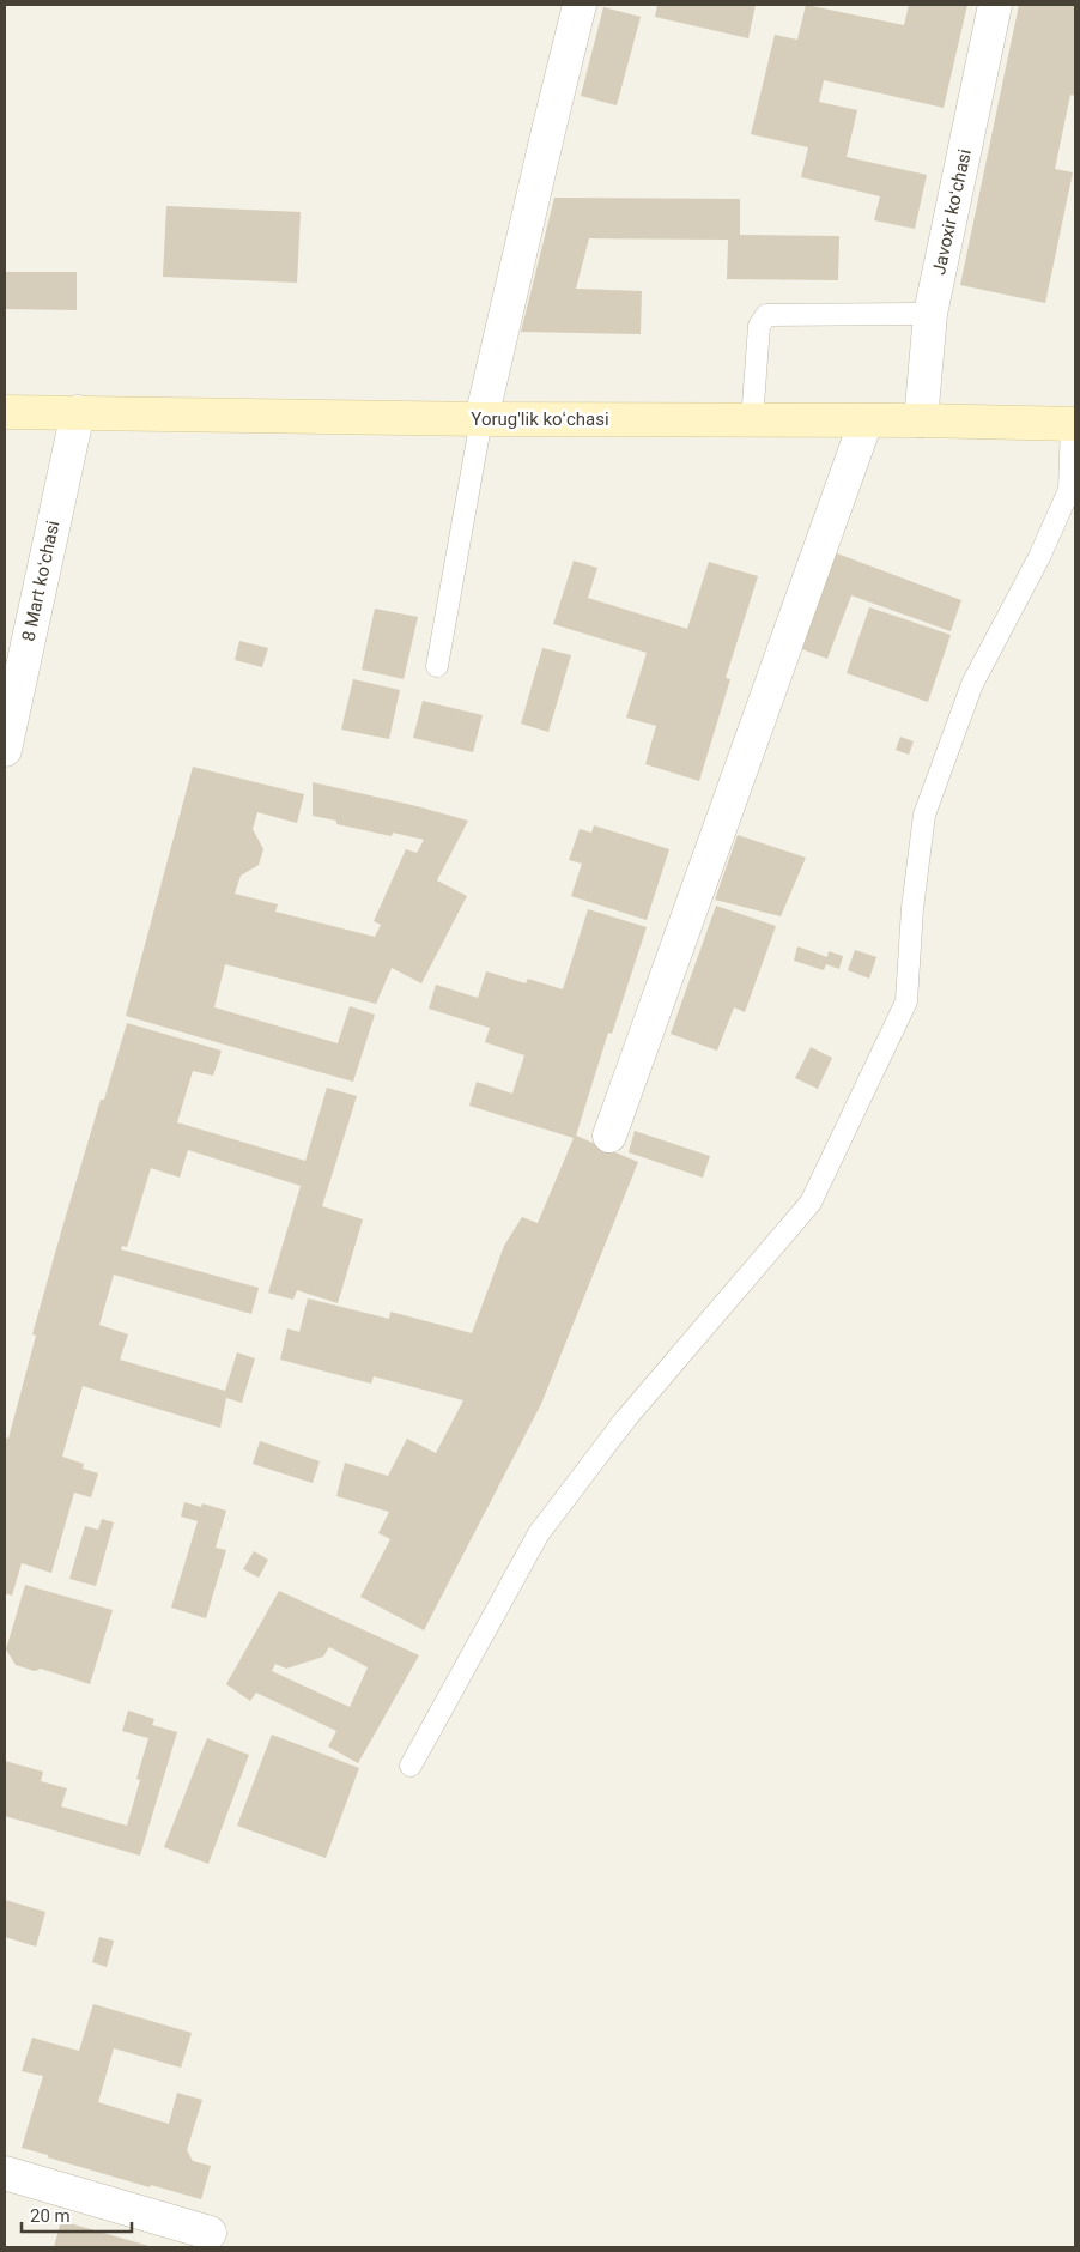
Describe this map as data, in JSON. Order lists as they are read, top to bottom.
{
  "streets": {
    "main road": ["Yorug'lik koʻchasi"],
    "street": ["Javoxir koʻchasi", "8 Mart koʻchasi"]
  },
  "crossings": [
    ["Javoxir koʻchasi", "Yorug'lik koʻchasi"],
    ["Yorug'lik koʻchasi", "8 Mart koʻchasi"]
  ],
  "scale_bar": "20 m"
}
